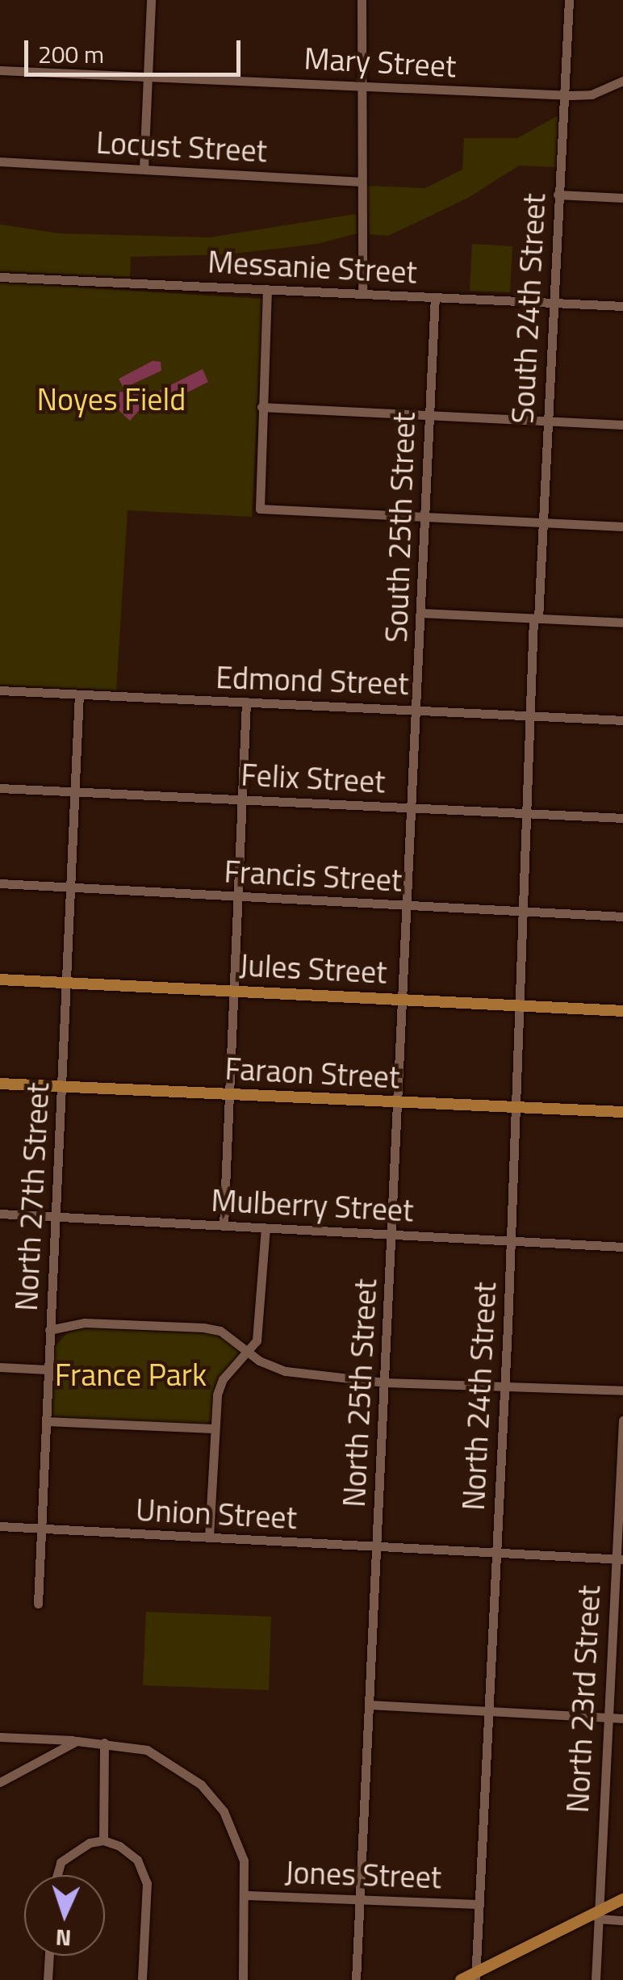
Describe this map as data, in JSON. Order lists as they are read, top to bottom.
{
  "streets": {
    "main road": ["Jules Street", "Faraon Street"],
    "street": [
      "Mary Street",
      "Locust Street",
      "Messanie Street",
      "South 24th Street",
      "South 25th Street",
      "Edmond Street",
      "Felix Street",
      "Francis Street",
      "North 27th Street",
      "Mulberry Street",
      "North 25th Street",
      "North 24th Street",
      "Union Street",
      "North 23rd Street",
      "Jones Street"
    ]
  },
  "crossings": [
    ["Mary Street", "South 24th Street"],
    ["Messanie Street", "South 24th Street"],
    ["Messanie Street", "South 25th Street"],
    ["South 24th Street", "Edmond Street"],
    ["South 24th Street", "Felix Street"],
    ["South 24th Street", "North 24th Street"],
    ["South 25th Street", "Edmond Street"],
    ["South 25th Street", "Felix Street"],
    ["South 25th Street", "North 25th Street"],
    ["Edmond Street", "North 27th Street"],
    ["Felix Street", "North 27th Street"],
    ["Felix Street", "North 25th Street"],
    ["Felix Street", "North 24th Street"],
    ["Francis Street", "North 27th Street"],
    ["Francis Street", "North 25th Street"],
    ["Francis Street", "North 24th Street"],
    ["Jules Street", "North 27th Street"],
    ["Jules Street", "North 25th Street"],
    ["Jules Street", "North 24th Street"],
    ["Faraon Street", "North 27th Street"],
    ["Faraon Street", "North 25th Street"],
    ["Faraon Street", "North 24th Street"],
    ["North 27th Street", "Mulberry Street"],
    ["North 27th Street", "Union Street"],
    ["Mulberry Street", "North 25th Street"],
    ["Mulberry Street", "North 24th Street"],
    ["North 25th Street", "Union Street"],
    ["North 25th Street", "Jones Street"],
    ["North 24th Street", "Union Street"],
    ["North 24th Street", "Jones Street"],
    ["Union Street", "North 23rd Street"]
  ],
  "parks": ["Noyes Field", "France Park"],
  "scale_bar": "200 m",
  "north": "bottom"
}
